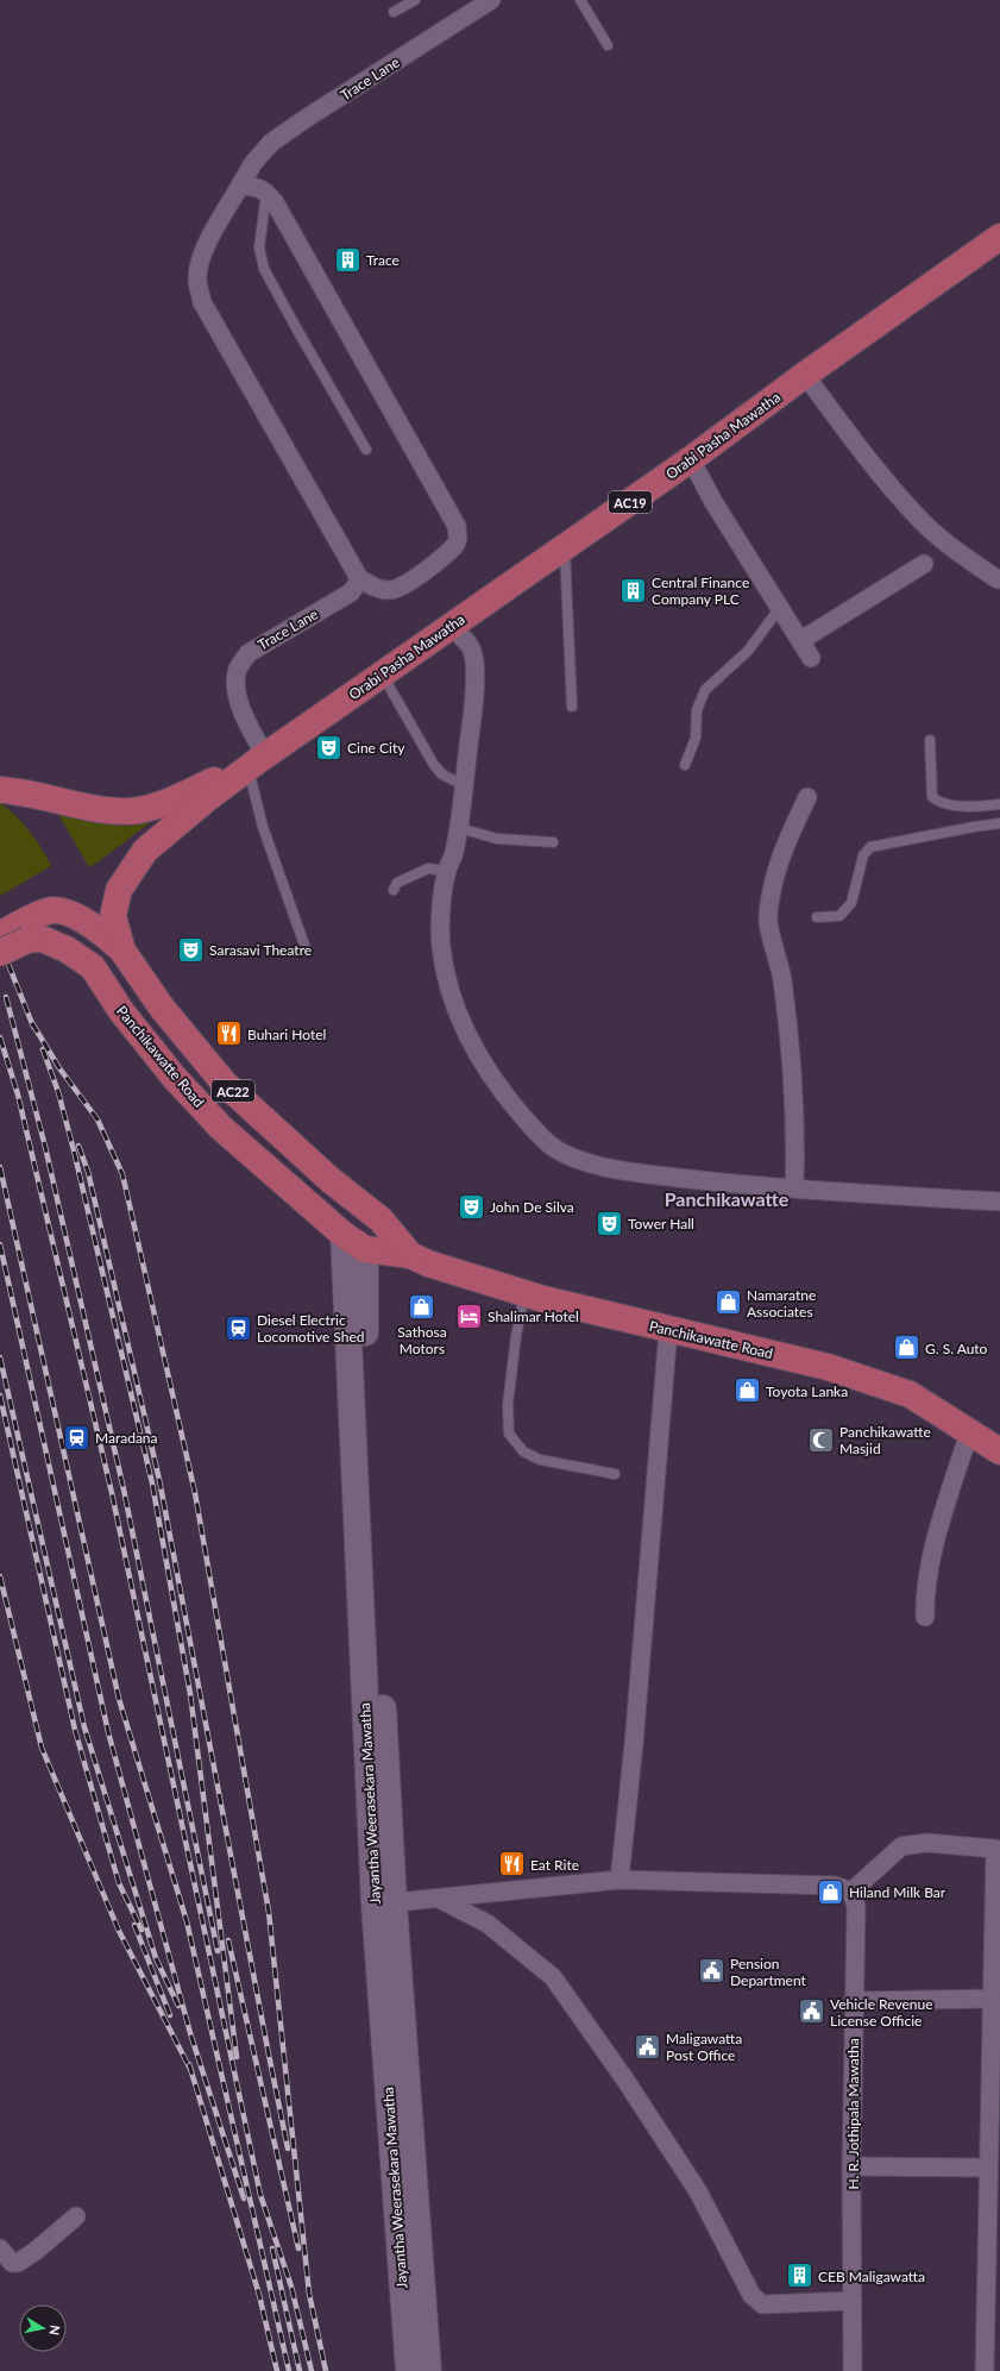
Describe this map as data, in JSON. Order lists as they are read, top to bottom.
{
  "streets": {
    "main road": [
      "Orabi Pasha Mawatha",
      "AC19",
      "Panchikawatte Road",
      "AC22",
      "Jayantha Weerasekara Mawatha"
    ],
    "street": ["Trace Lane", "H. R. Jothipala Mawatha"]
  },
  "crossings": [
    ["Trace Lane", "Orabi Pasha Mawatha"],
    ["Trace Lane", "Panchikawatte Road"],
    ["Orabi Pasha Mawatha", "Panchikawatte Road"],
    ["Panchikawatte Road", "Jayantha Weerasekara Mawatha"]
  ],
  "districts": ["Panchikawatte"],
  "places": {
    "building": ["Trace", "Central Finance Company PLC", "CEB Maligawatta"],
    "theatre": [
      "Cine City",
      "Sarasavi Theatre",
      "John De Silva",
      "Tower Hall"
    ],
    "restaurant": ["Buhari Hotel", "Eat Rite"],
    "shop": [
      "Namaratne Associates",
      "Sathosa Motors",
      "G. S. Auto",
      "Toyota Lanka",
      "Hiland Milk Bar"
    ],
    "hotel": ["Shalimar Hotel"],
    "station": ["Diesel Electric Locomotive Shed", "Maradana"],
    "mosque": ["Panchikawatte Masjid"],
    "public building": ["Pension Department", "Vehicle Revenue License Officie", "Maligawatta Post Office"]
  },
  "north": "right"
}
